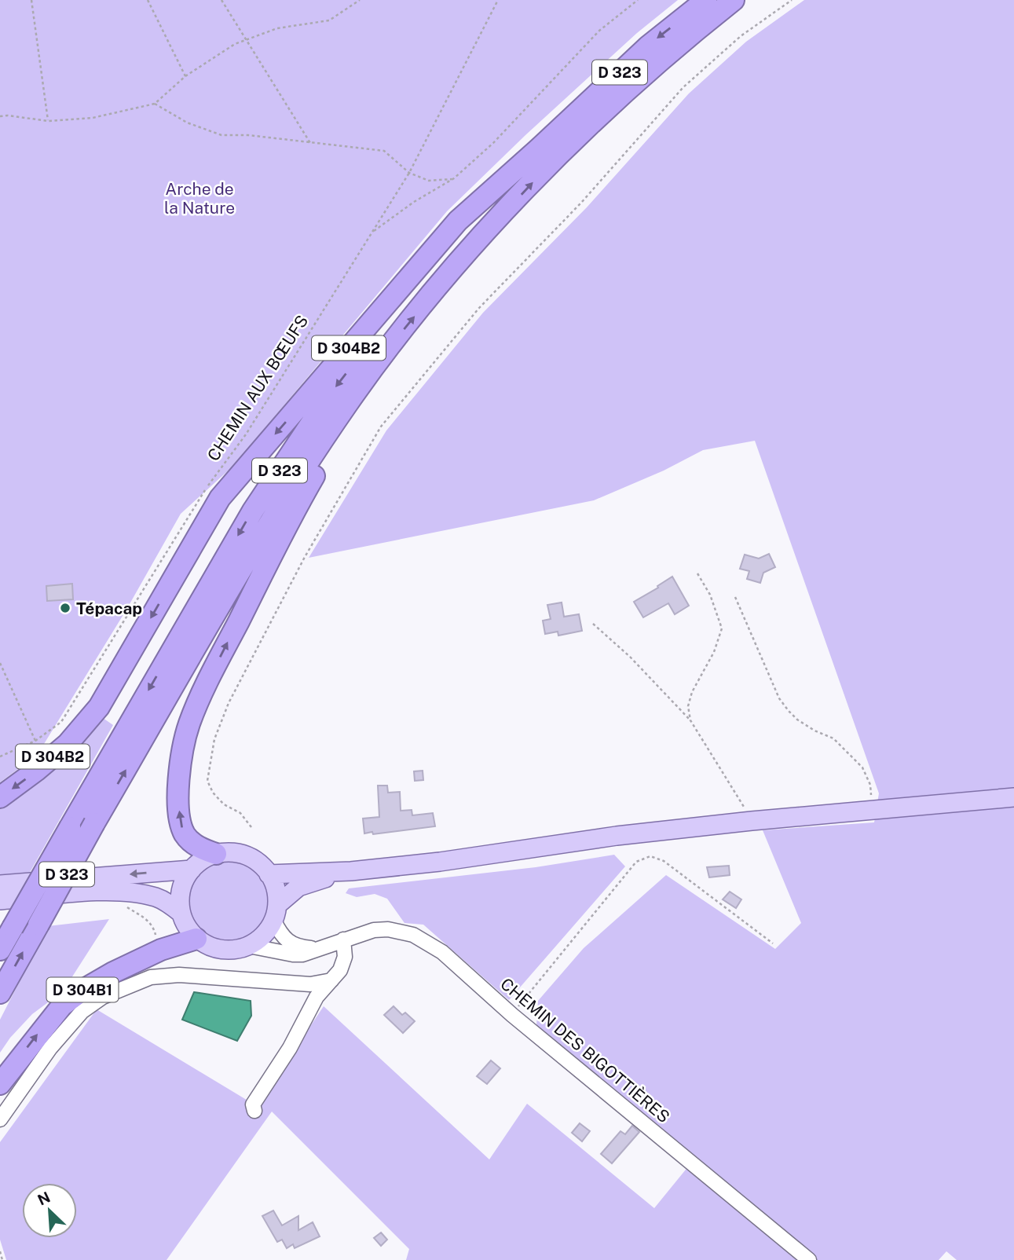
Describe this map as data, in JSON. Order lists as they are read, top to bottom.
{
  "streets": {
    "highway": ["D 323", "D 304B2", "D 304B1"],
    "street": ["CHEMIN DES BIGOTTIÈRES"],
    "path": ["CHEMIN AUX BŒUFS"]
  },
  "crossings": [
    ["D 323", "D 304B2"],
    ["D 304B1", "CHEMIN DES BIGOTTIÈRES"]
  ],
  "parks": ["Arche de la Nature"],
  "places": ["Tépacap"],
  "north": "top left"
}
